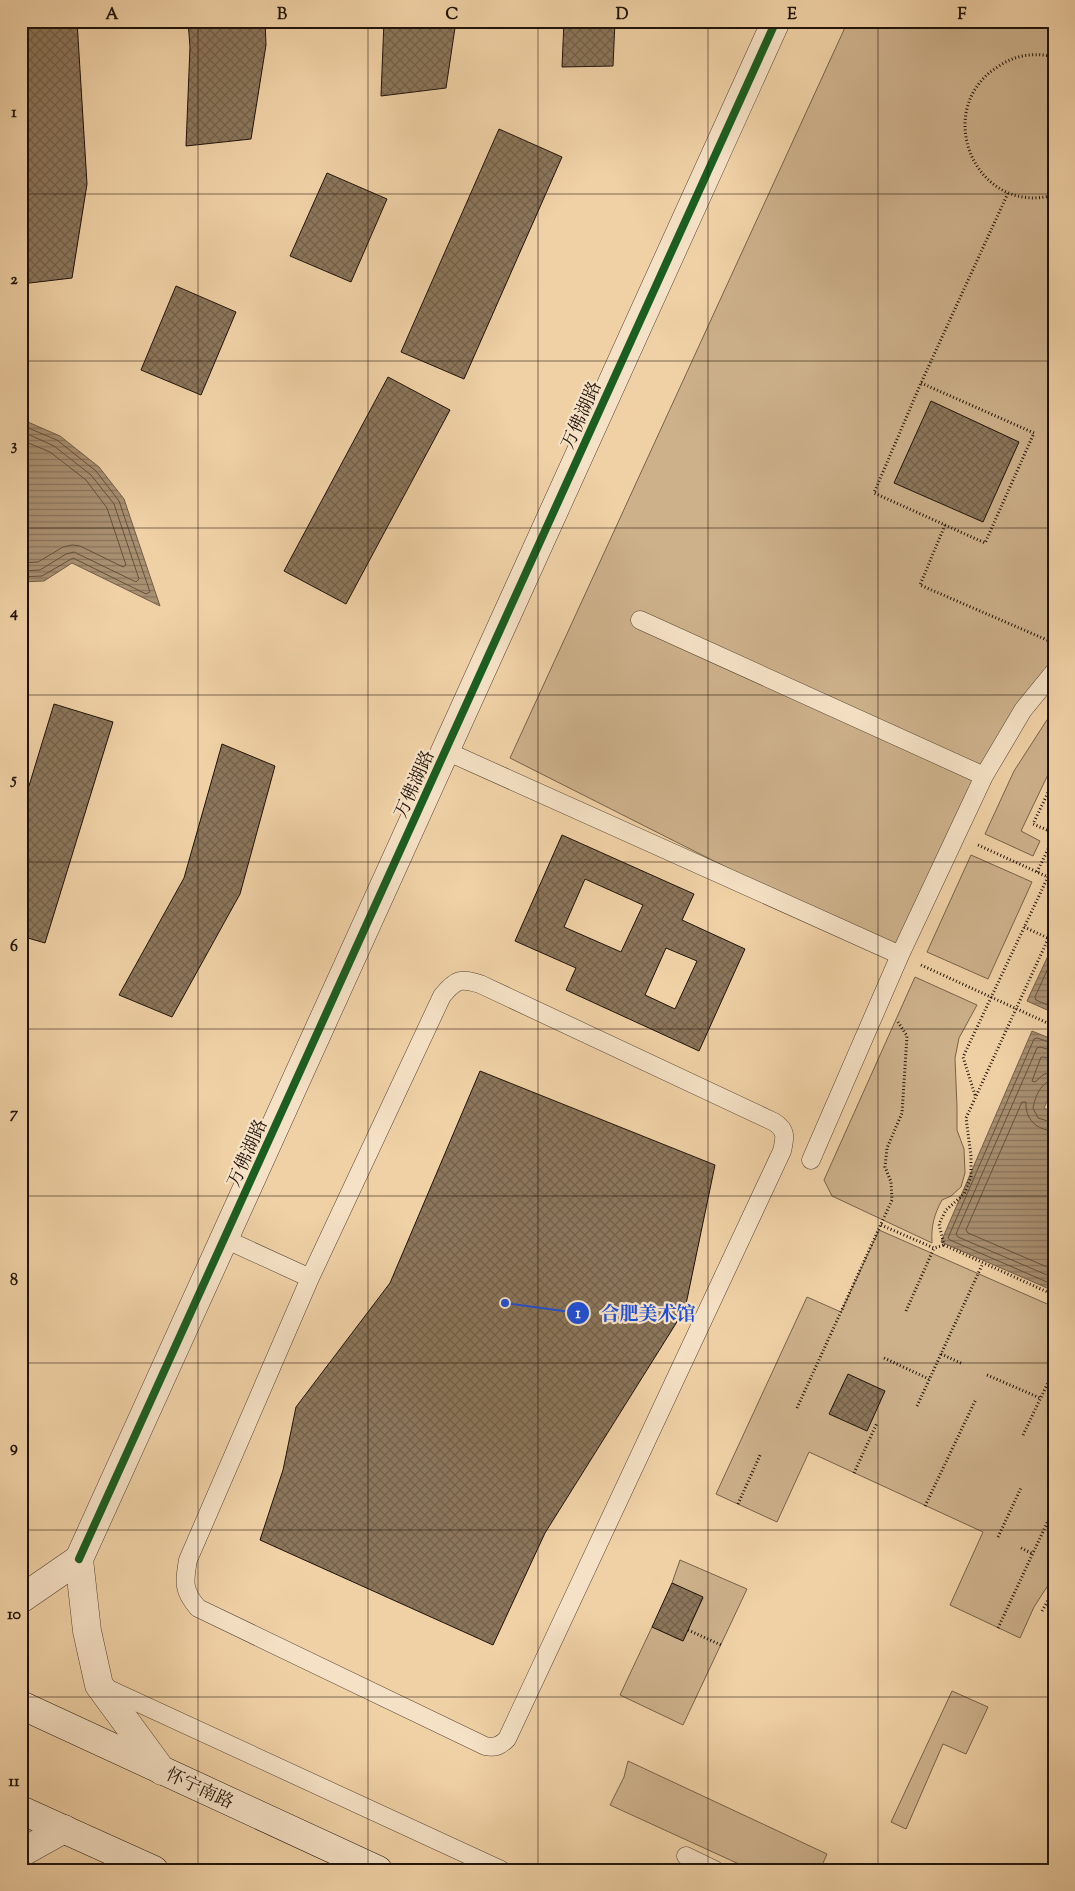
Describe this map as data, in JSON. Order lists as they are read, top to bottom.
{
  "streets": {
    "street": ["万佛湖路", "怀宁南路"]
  },
  "places": ["合肥美术馆"],
  "grid": {
    "columns": [
      "A",
      "B",
      "C",
      "D",
      "E",
      "F"
    ],
    "rows": [
      "1",
      "2",
      "3",
      "4",
      "5",
      "6",
      "7",
      "8",
      "9",
      "10",
      "11"
    ]
  }
}
